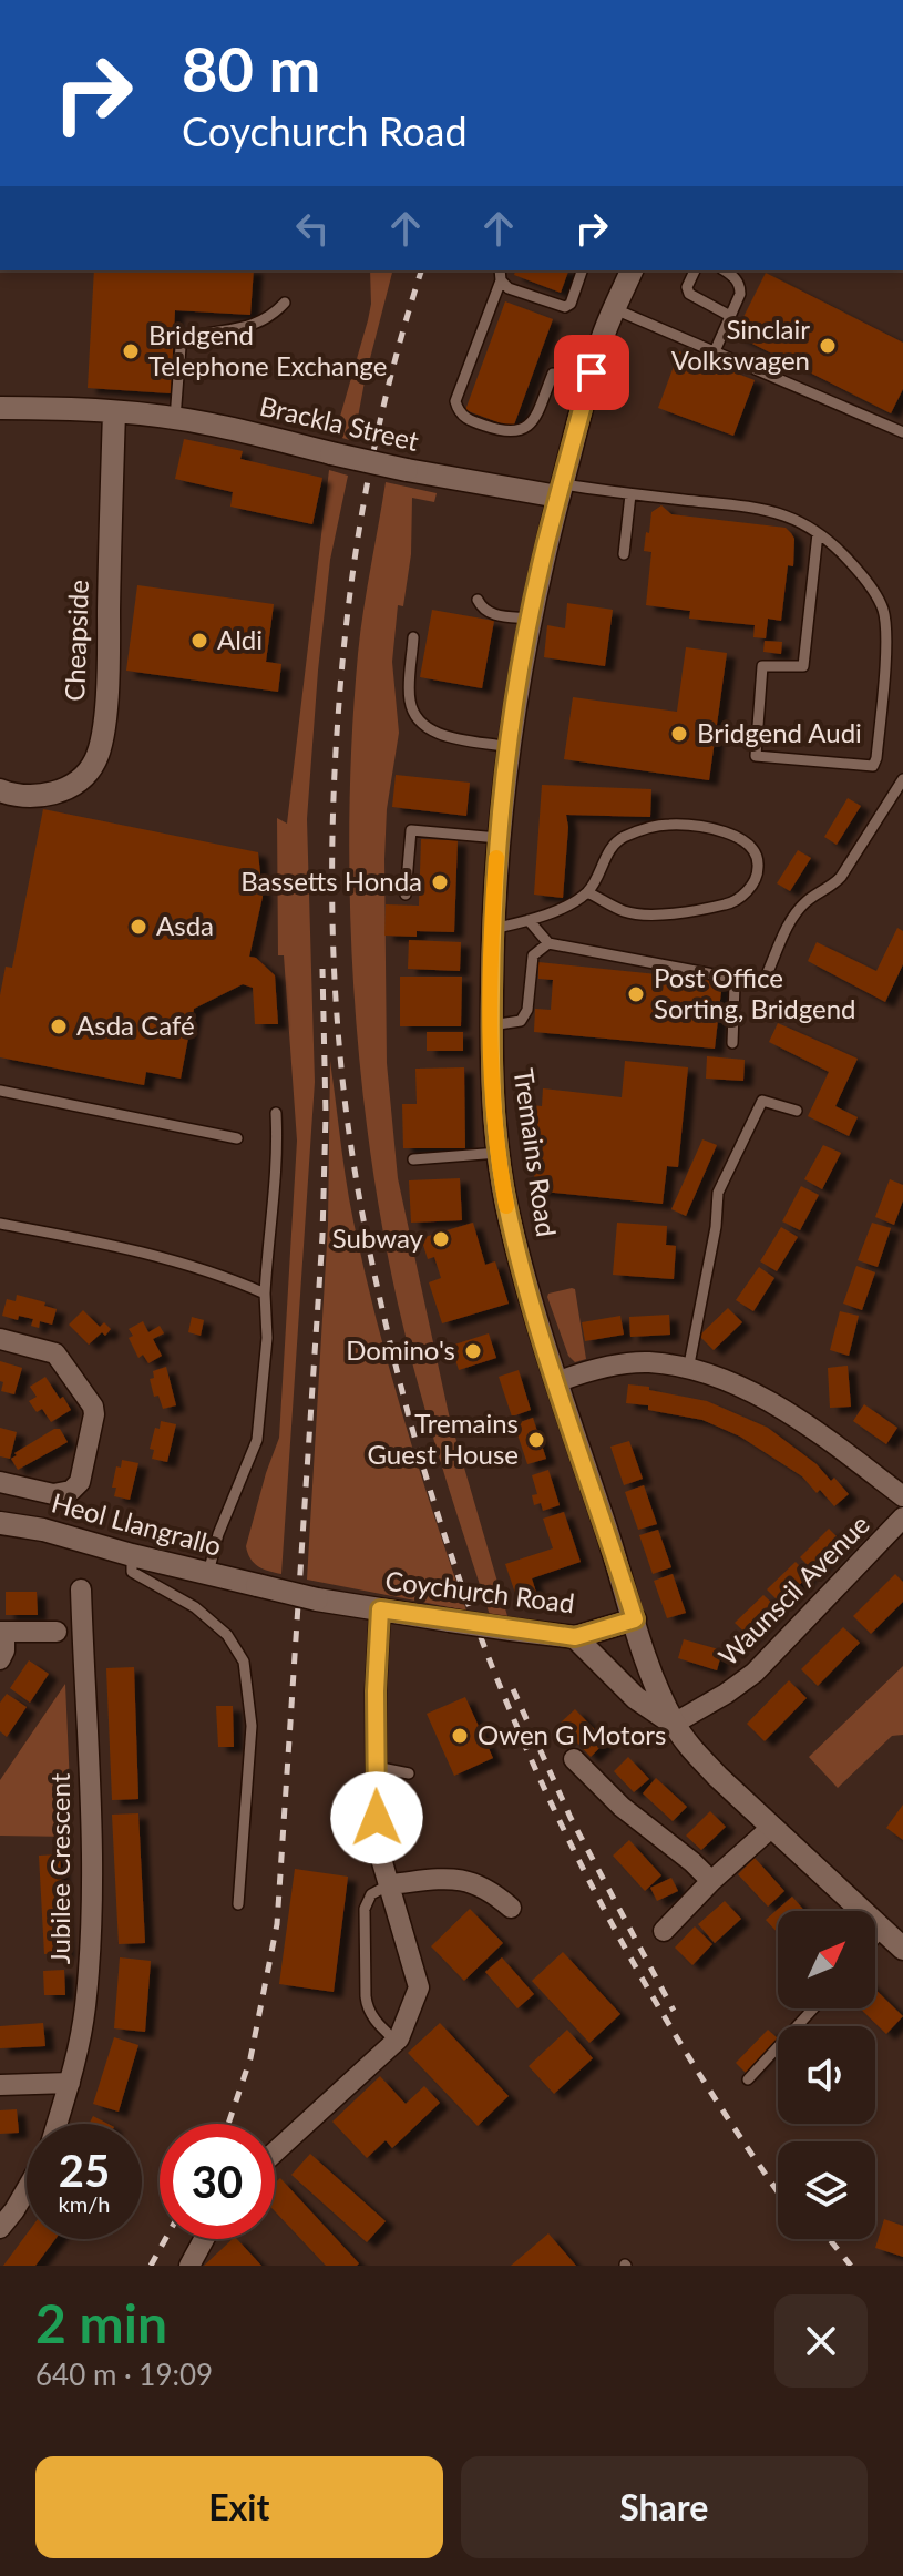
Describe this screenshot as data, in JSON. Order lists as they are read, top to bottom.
{
  "streets": {
    "main road": [
      "Brackla Street",
      "Cheapside",
      "Tremains Road",
      "Heol Llangrallo",
      "Coychurch Road"
    ],
    "street": ["Waunscil Avenue", "Jubilee Crescent"]
  },
  "crossings": [
    ["Brackla Street", "Cheapside"],
    ["Brackla Street", "Tremains Road"],
    ["Tremains Road", "Coychurch Road"],
    ["Heol Llangrallo", "Coychurch Road"]
  ],
  "places": [
    "Sinclair Volkswagen",
    "Bridgend Telephone Exchange",
    "Aldi",
    "Bridgend Audi",
    "Bassetts Honda",
    "Asda",
    "Post Office Sorting, Bridgend",
    "Asda Café",
    "Subway",
    "Domino's",
    "Tremains Guest House",
    "Owen G Motors"
  ],
  "north": "top right",
  "page": {
    "turn": ["80 m", "Coychurch Road"],
    "speed": "25 km/h",
    "limit": "30",
    "heading": ["2 min", "640 m · 19:09"],
    "buttons": ["Exit", "Share"]
  }
}
